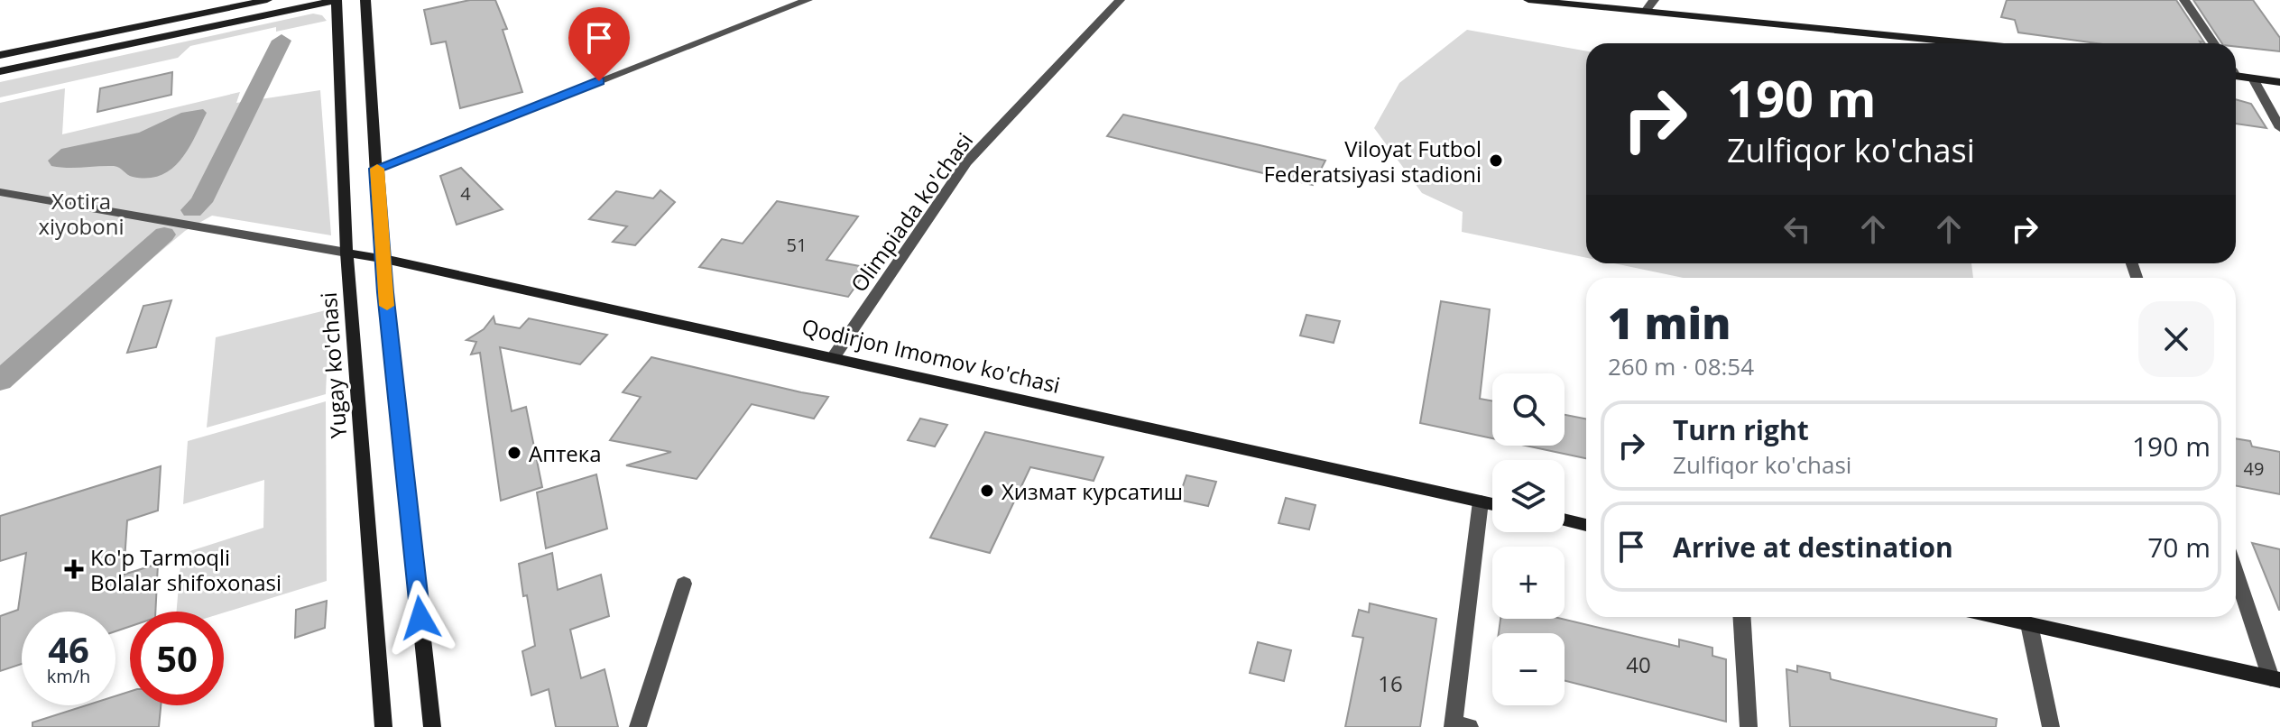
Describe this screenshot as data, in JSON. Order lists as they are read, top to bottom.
{
  "streets": {
    "main road": ["Qodirjon Imomov ko'chasi", "Yugay ko'chasi"],
    "street": ["Olimpiada ko'chasi"]
  },
  "crossings": [
    ["Olimpiada ko'chasi", "Qodirjon Imomov ko'chasi"],
    ["Qodirjon Imomov ko'chasi", "Yugay ko'chasi"]
  ],
  "parks": ["Xotira xiyoboni"],
  "places": {
    "other": ["Viloyat Futbol Federatsiyasi stadioni", "Аптека", "Хизмат курсатиш"],
    "health": ["Ko'p Tarmoqli Bolalar shifoxonasi"]
  },
  "house_numbers": [
    "4",
    "51",
    "49",
    "40",
    "16"
  ],
  "page": {
    "turn": ["190 m", "Zulfiqor ko'chasi"],
    "heading": ["1 min", "260 m · 08:54"],
    "map_buttons": ["+", "−"],
    "list": [
      {
        "name": "Turn right",
        "note": "Zulfiqor ko'chasi",
        "value": "190 m"
      },
      {
        "name": "Arrive at destination",
        "value": "70 m"
      }
    ],
    "speed": "46 km/h",
    "limit": "50"
  }
}
